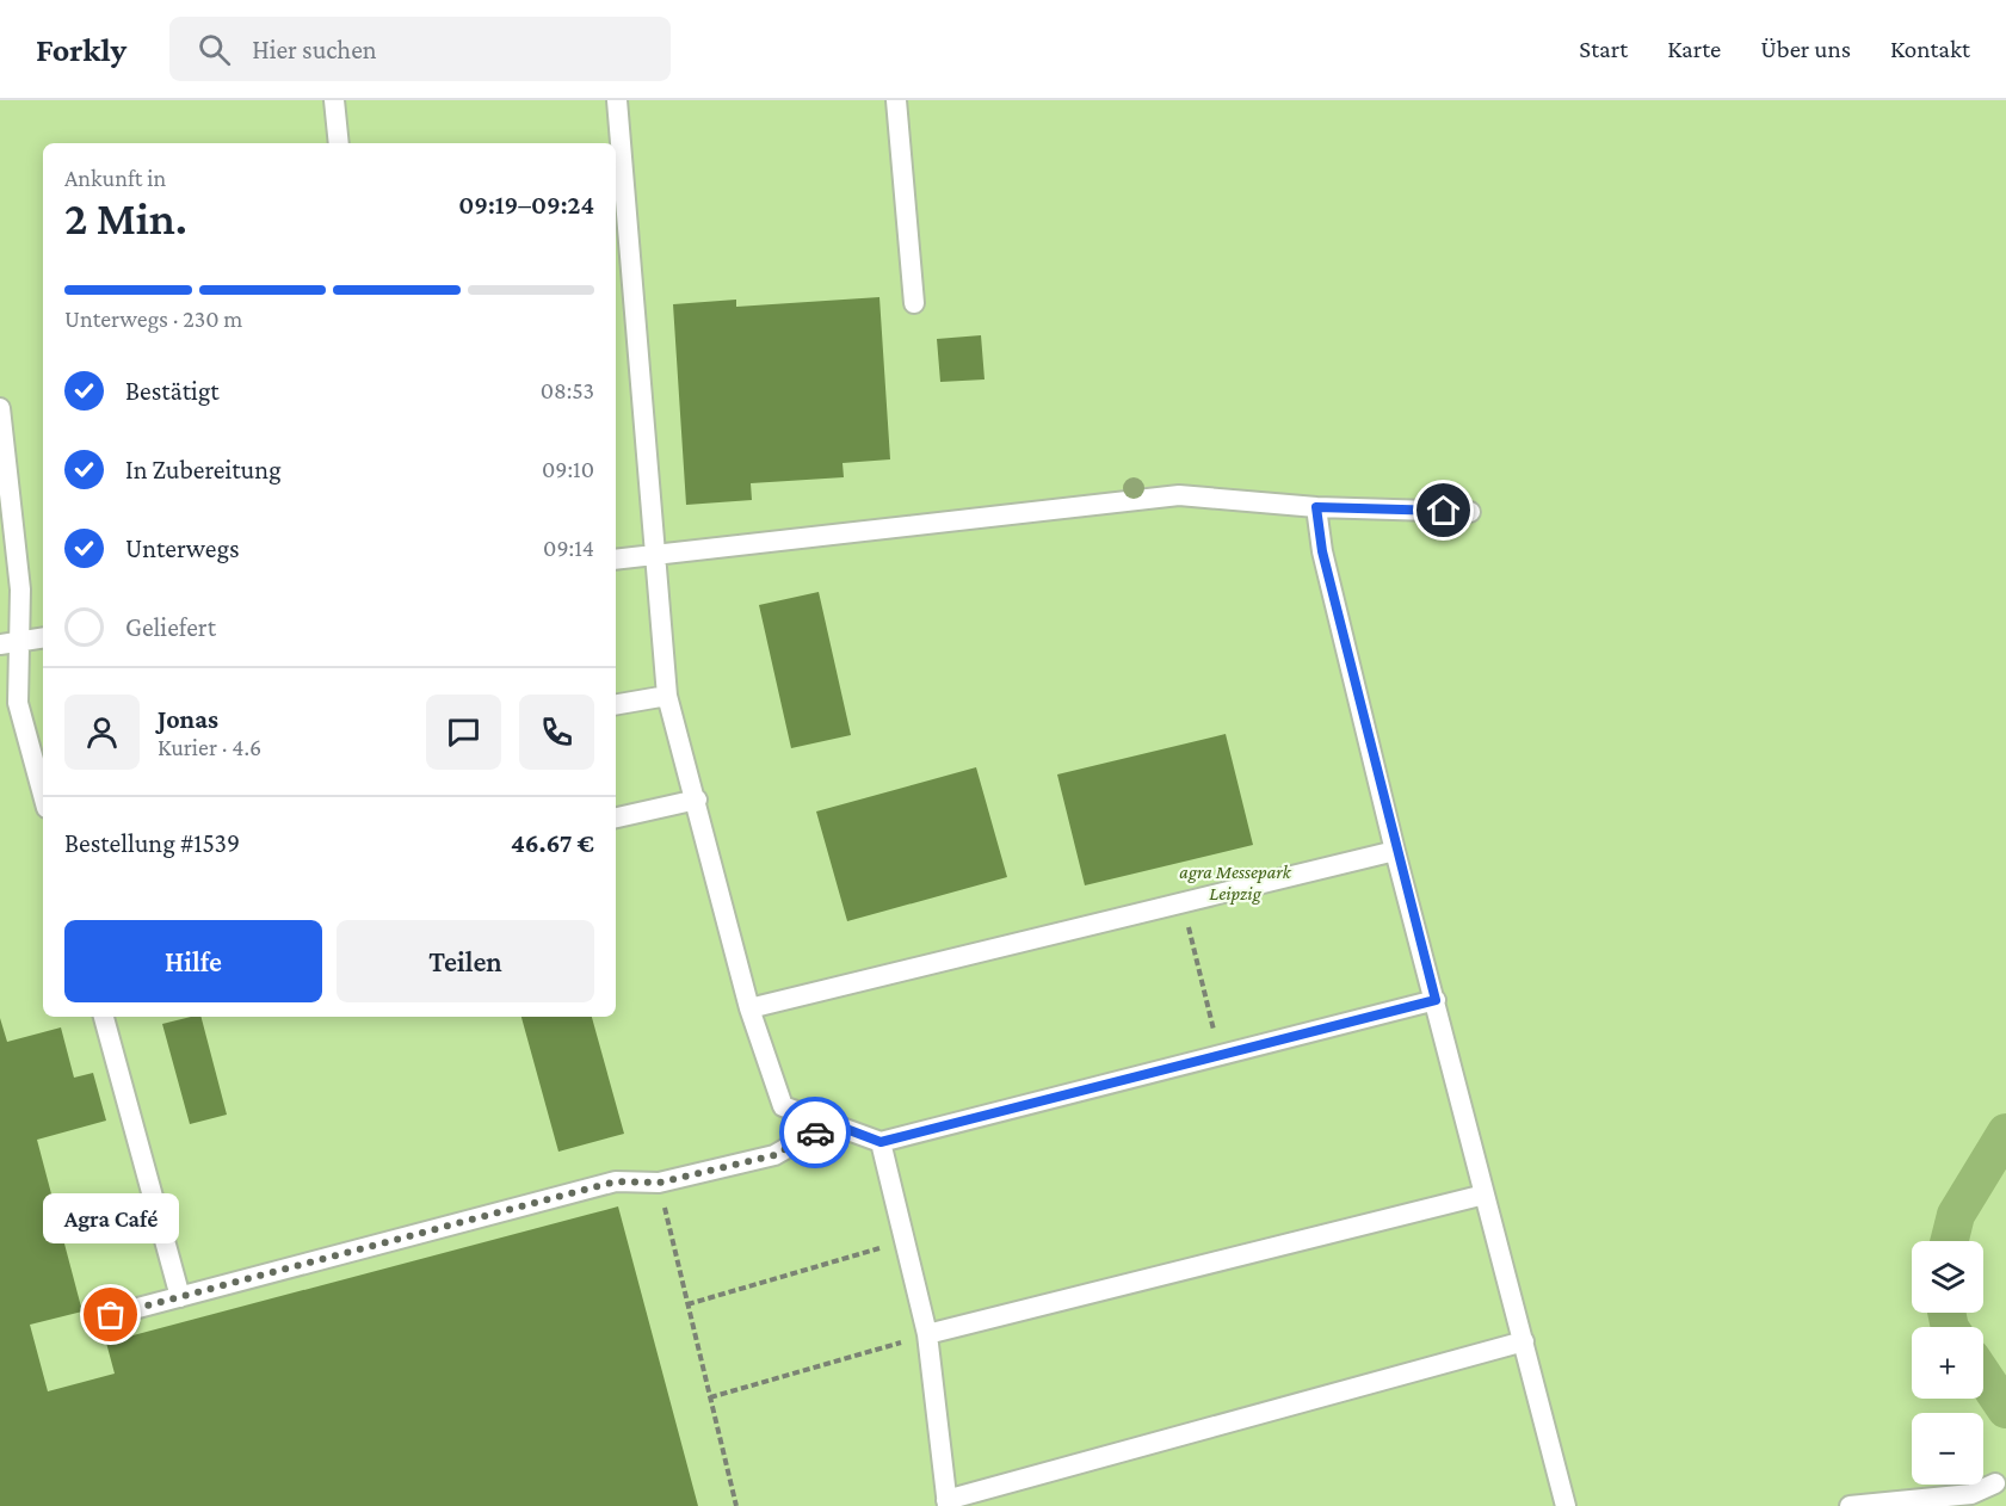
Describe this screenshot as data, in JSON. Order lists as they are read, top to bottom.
{
  "parks": ["agra Messepark Leipzig"],
  "places": ["Agra Café"],
  "page": {
    "header": "Forkly",
    "search": "Hier suchen",
    "nav": [
      "Start",
      "Karte",
      "Über uns",
      "Kontakt"
    ],
    "heading": ["2 Min.", "Ankunft in", "09:19–09:24"],
    "panel": [
      "Jonas",
      "Kurier · 4.6",
      "Bestellung #1539",
      "46.67 €"
    ],
    "bar": "Unterwegs · 230 m",
    "list": [
      ["Bestätigt", "08:53"],
      ["In Zubereitung", "09:10"],
      ["Unterwegs", "09:14"],
      "Geliefert"
    ],
    "buttons": ["Hilfe", "Teilen"],
    "bubble": "Agra Café",
    "map_buttons": ["+", "−"]
  }
}
